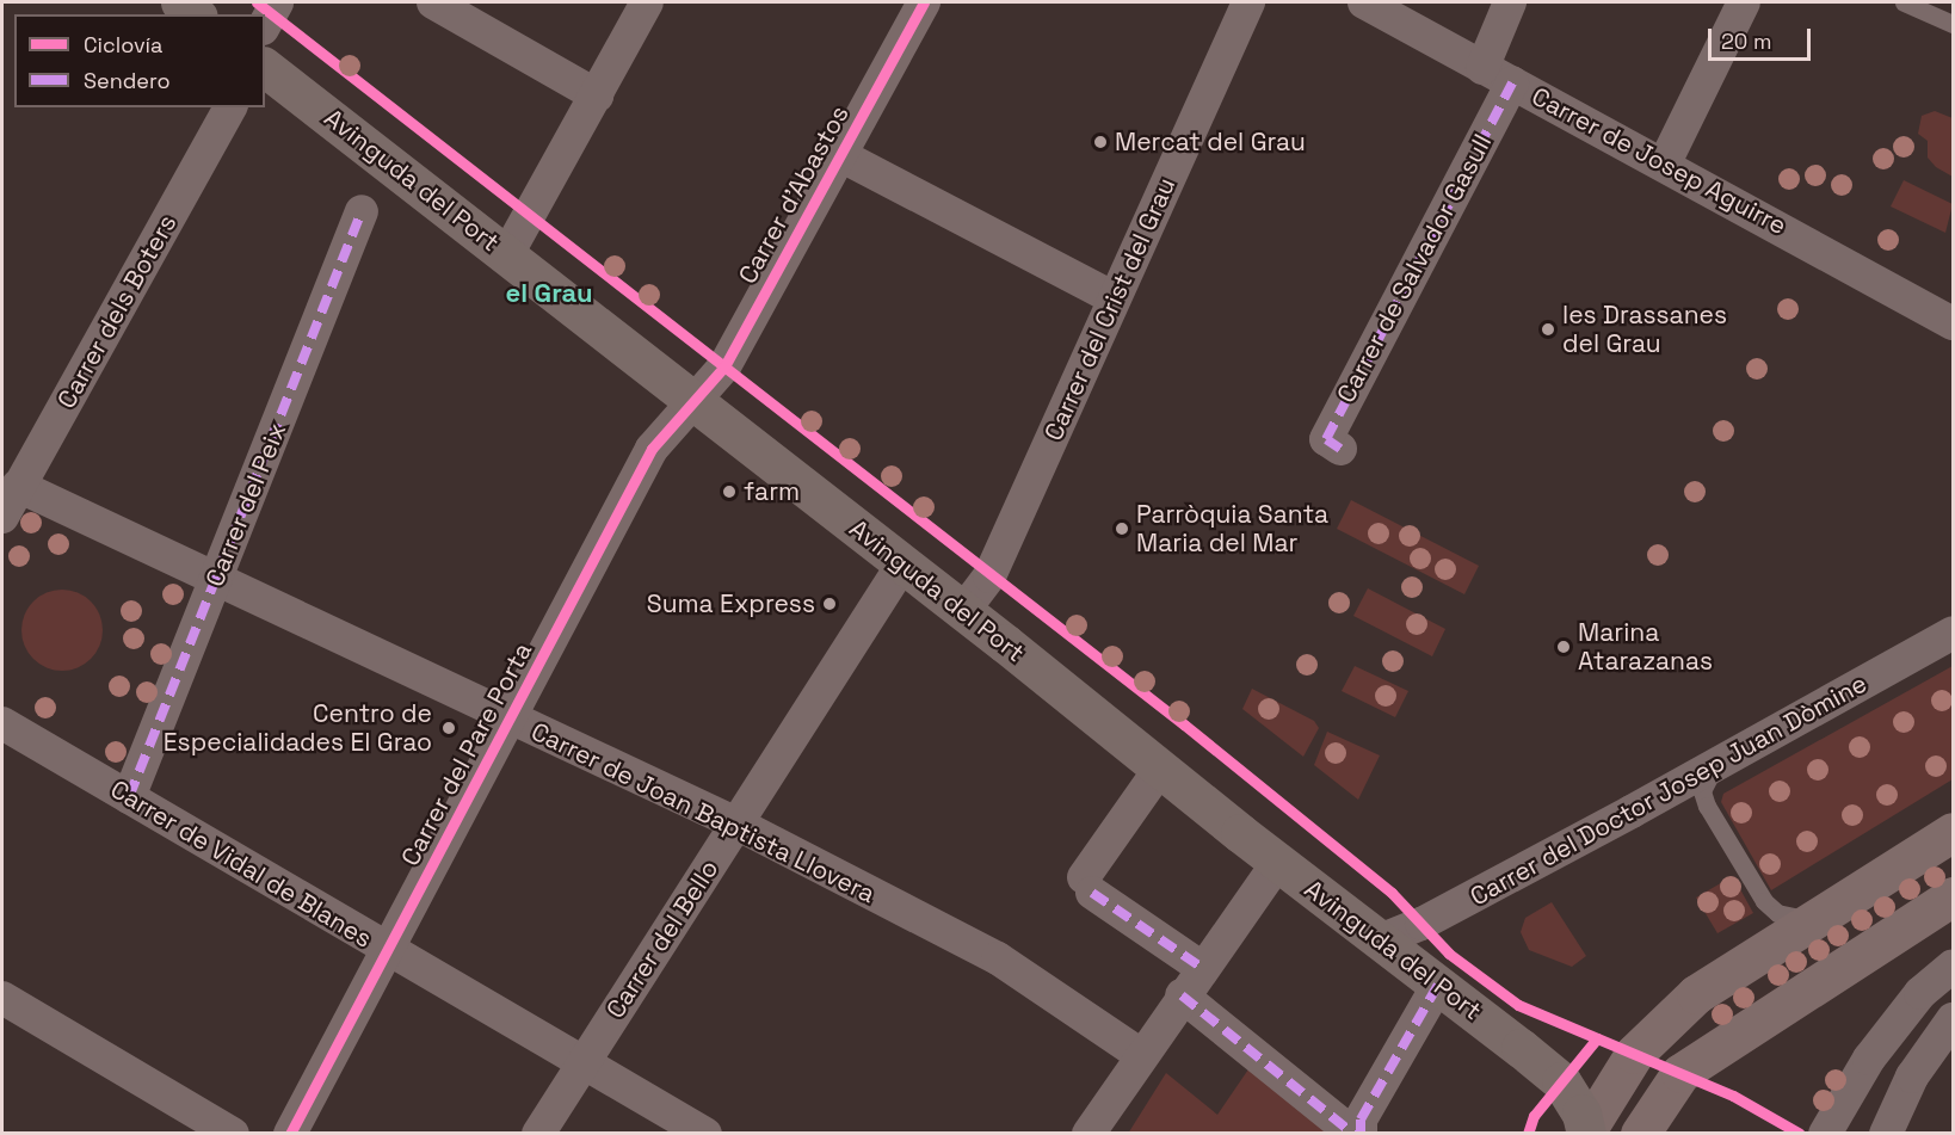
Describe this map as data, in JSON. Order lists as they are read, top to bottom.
{
  "streets": {
    "main road": ["Avinguda del Port"],
    "street": [
      "Carrer de Josep Aguirre",
      "Carrer d'Abastos",
      "Carrer de Salvador Gasull",
      "Carrer del Crist del Grau",
      "Carrer dels Boters",
      "Carrer del Peix",
      "Carrer del Pare Porta",
      "Carrer del Doctor Josep Juan Dòmine",
      "Carrer de Joan Baptista Llovera",
      "Carrer de Vidal de Blanes",
      "Carrer del Bello"
    ]
  },
  "crossings": [
    ["Carrer de Josep Aguirre", "Carrer de Salvador Gasull"],
    ["Avinguda del Port", "Carrer d'Abastos"],
    ["Avinguda del Port", "Carrer del Crist del Grau"],
    ["Avinguda del Port", "Carrer del Pare Porta"],
    ["Avinguda del Port", "Carrer del Doctor Josep Juan Dòmine"],
    ["Avinguda del Port", "Carrer del Bello"],
    ["Carrer d'Abastos", "Carrer del Pare Porta"],
    ["Carrer dels Boters", "Carrer de Joan Baptista Llovera"],
    ["Carrer del Peix", "Carrer de Joan Baptista Llovera"],
    ["Carrer del Peix", "Carrer de Vidal de Blanes"],
    ["Carrer del Pare Porta", "Carrer de Joan Baptista Llovera"],
    ["Carrer del Pare Porta", "Carrer de Vidal de Blanes"],
    ["Carrer de Joan Baptista Llovera", "Carrer del Bello"],
    ["Carrer de Vidal de Blanes", "Carrer del Bello"]
  ],
  "districts": ["el Grau"],
  "places": [
    "Mercat del Grau",
    "les Drassanes del Grau",
    "farm",
    "Parròquia Santa Maria del Mar",
    "Suma Express",
    "Marina Atarazanas",
    "Centro de Especialidades El Grao"
  ],
  "legend": ["Ciclovía", "Sendero"],
  "scale_bar": "20 m"
}
